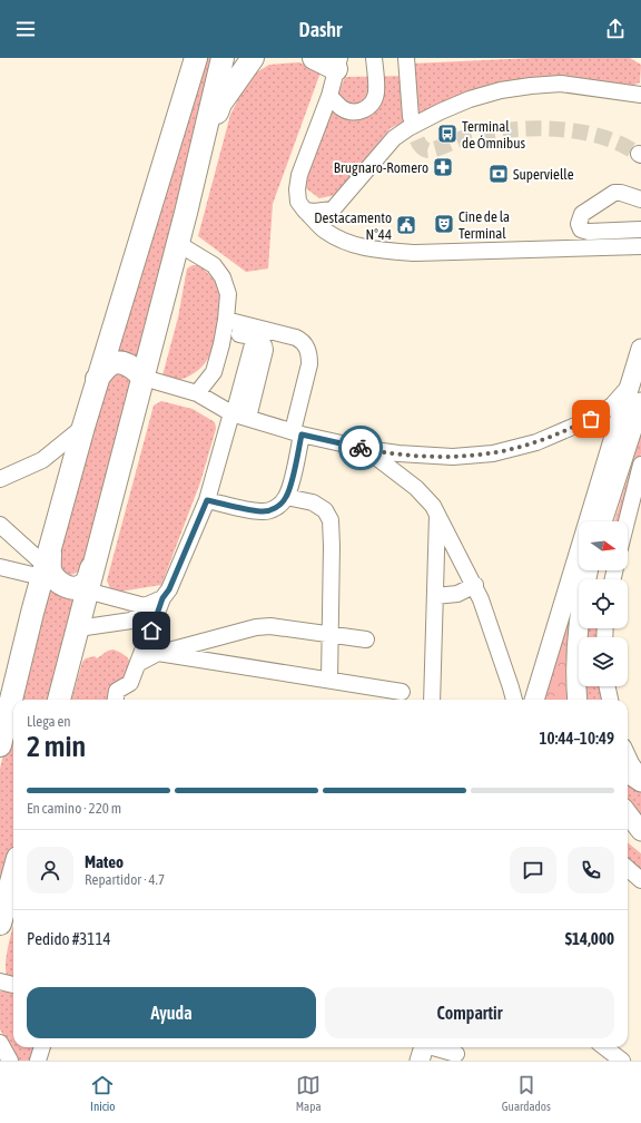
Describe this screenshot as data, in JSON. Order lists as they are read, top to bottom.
{
  "places": {
    "bus stop": ["Terminal de Ómnibus"],
    "pharmacy": ["Brugnaro-Romero"],
    "bank": ["Supervielle"],
    "theatre": ["Cine de la Terminal"],
    "public building": ["Destacamento N°44"]
  },
  "north": "right",
  "page": {
    "header": "Dashr",
    "heading": ["2 min", "Llega en", "10:44–10:49"],
    "panel": [
      "Mateo",
      "Repartidor · 4.7",
      "Pedido #3114",
      "$14,000"
    ],
    "bar": "En camino · 220 m",
    "buttons": ["Ayuda", "Compartir"],
    "tabs": ["Inicio", "Mapa", "Guardados"]
  }
}
